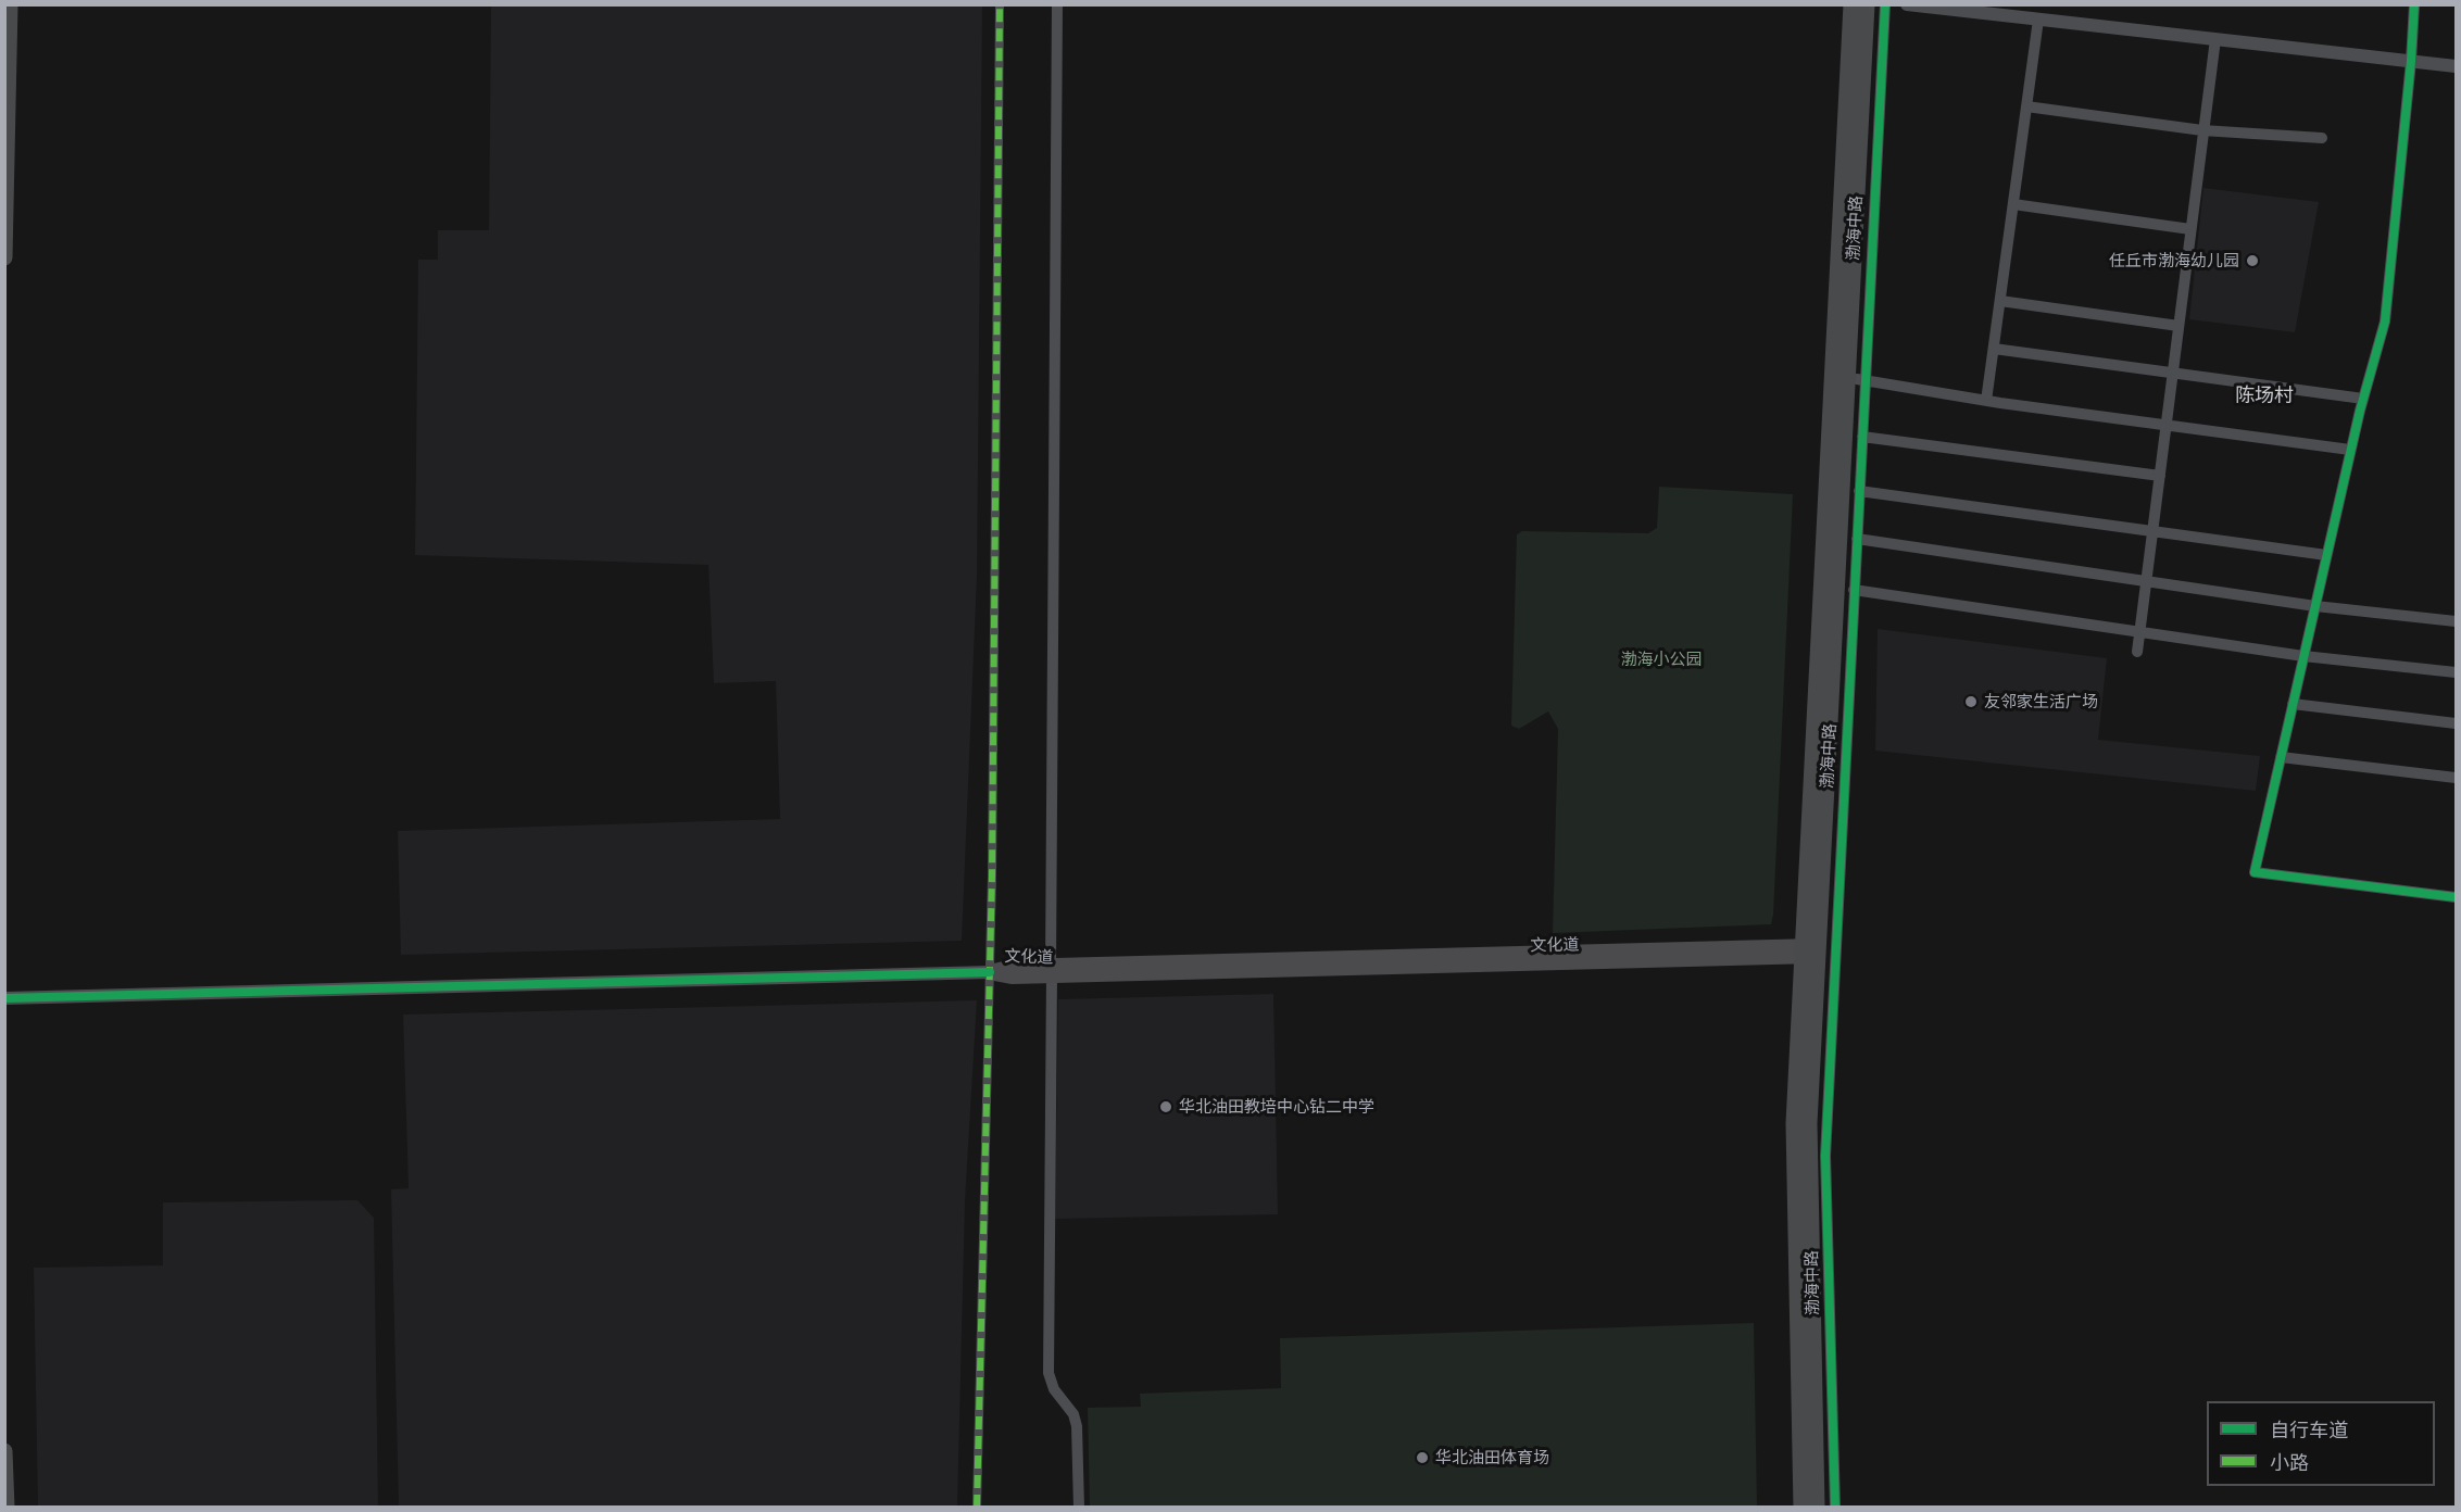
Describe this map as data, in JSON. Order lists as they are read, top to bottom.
{
  "streets": {
    "main road": ["渤海中路", "文化道"]
  },
  "crossings": [
    ["渤海中路", "文化道"]
  ],
  "districts": ["陈场村"],
  "parks": ["渤海小公园"],
  "places": [
    "任丘市渤海幼儿园",
    "友邻家生活广场",
    "华北油田教培中心钻二中学",
    "华北油田体育场"
  ],
  "legend": ["自行车道", "小路"]
}
